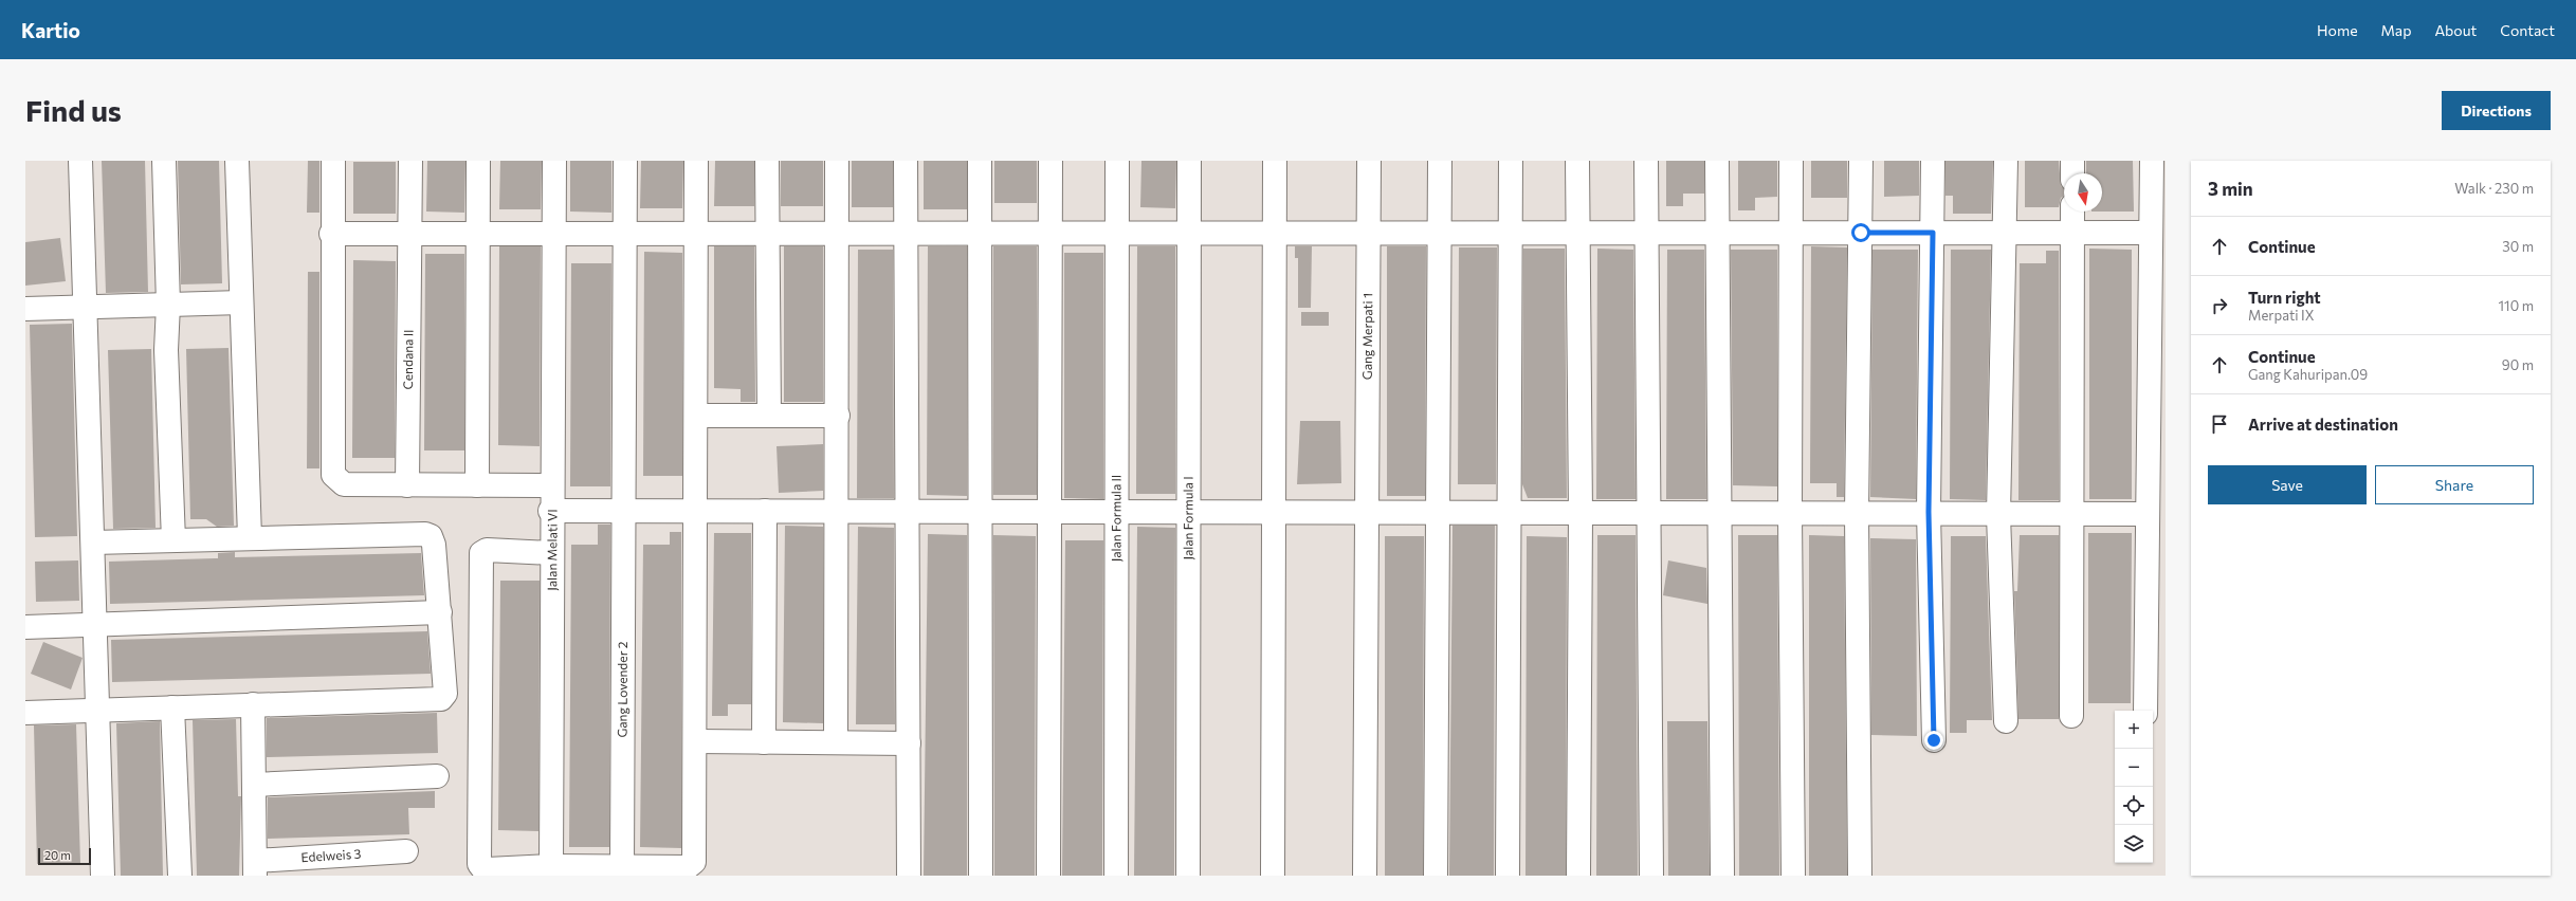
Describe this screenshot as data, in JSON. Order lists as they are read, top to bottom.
{
  "streets": {
    "street": [
      "Gang Merpati 1",
      "Cendana II",
      "Jalan Formula II",
      "Jalan Formula I",
      "Jalan Melati VI",
      "Gang Lovender 2",
      "Edelweis 3"
    ]
  },
  "scale_bar": "20 m",
  "north": "bottom",
  "page": {
    "header": "Kartio",
    "nav": [
      "Home",
      "Map",
      "About",
      "Contact"
    ],
    "buttons": [
      "Directions",
      ["Save", "Share"]
    ],
    "title": "Find us",
    "heading": ["3 min", "Walk · 230 m"],
    "list": [
      ["Continue", "30 m"],
      ["Turn right", "Merpati IX", "110 m"],
      ["Continue", "Gang Kahuripan.09", "90 m"],
      "Arrive at destination"
    ],
    "map_buttons": ["+", "−"],
    "scale": "20 m"
  }
}
